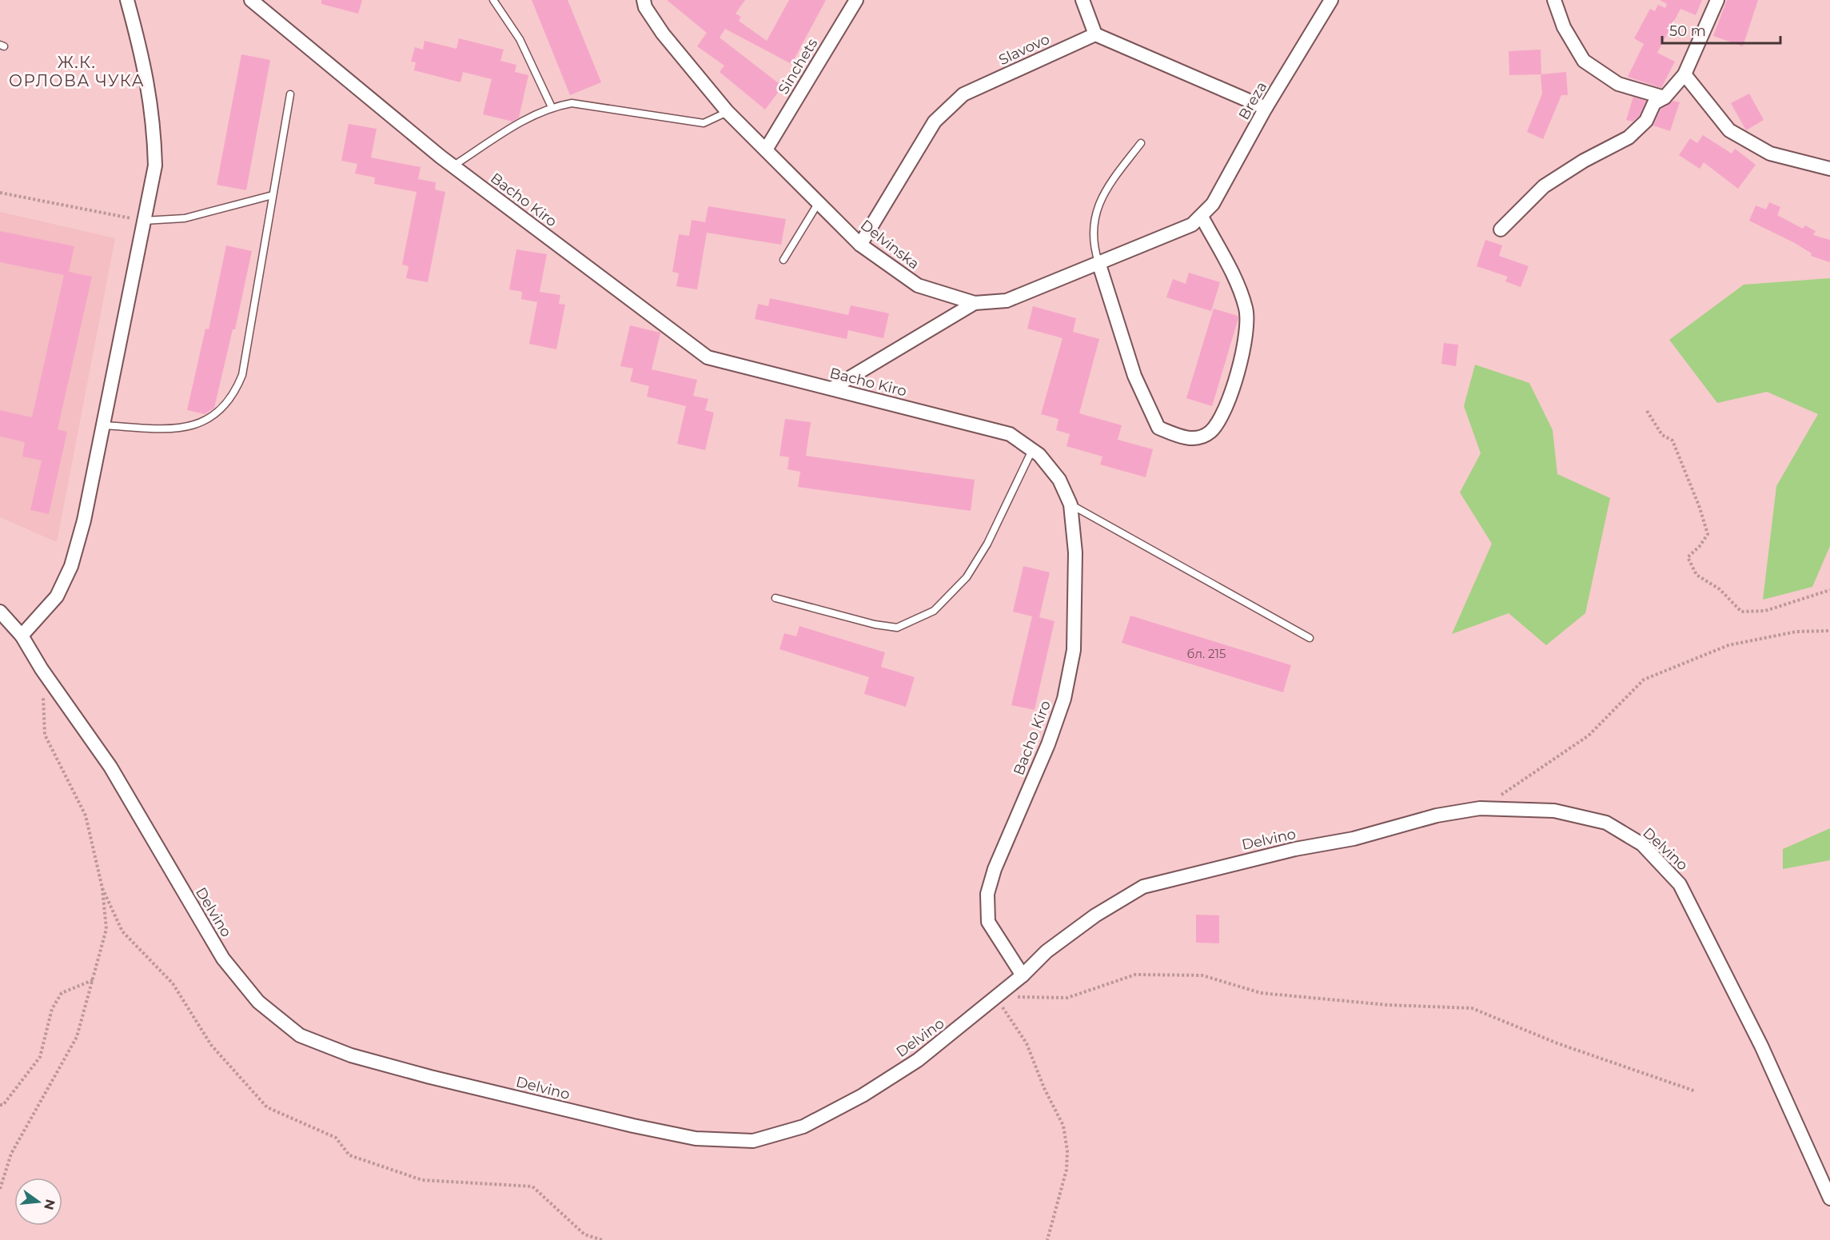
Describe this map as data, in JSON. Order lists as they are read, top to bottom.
{
  "streets": {
    "street": [
      "Slavovo",
      "Sinchets",
      "Breza",
      "Bacho Kiro",
      "Delvinska",
      "Delvino"
    ]
  },
  "crossings": [
    ["Slavovo", "Delvinska"],
    ["Sinchets", "Delvinska"],
    ["Breza", "Delvinska"],
    ["Bacho Kiro", "Delvino"]
  ],
  "districts": ["Ж.К. ОРЛОВА ЧУКА"],
  "house_numbers": ["бл. 215"],
  "scale_bar": "50 m",
  "north": "right"
}
